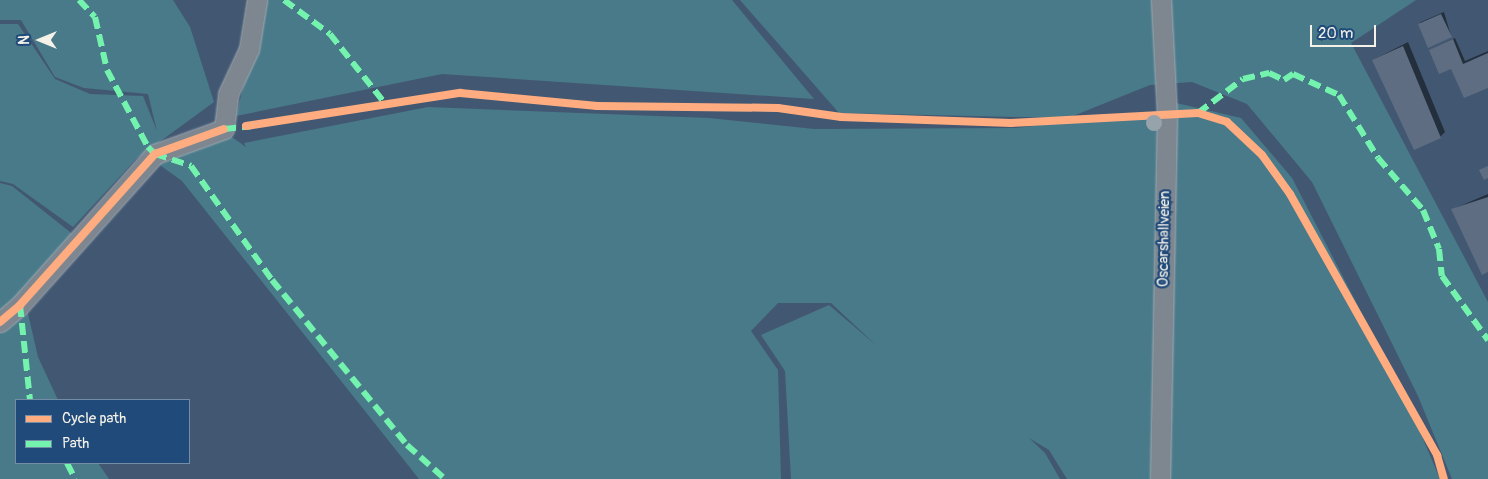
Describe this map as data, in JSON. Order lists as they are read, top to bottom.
{
  "streets": {
    "street": ["Oscarshallveien"]
  },
  "legend": ["Cycle path", "Path"],
  "scale_bar": "20 m",
  "north": "left"
}
